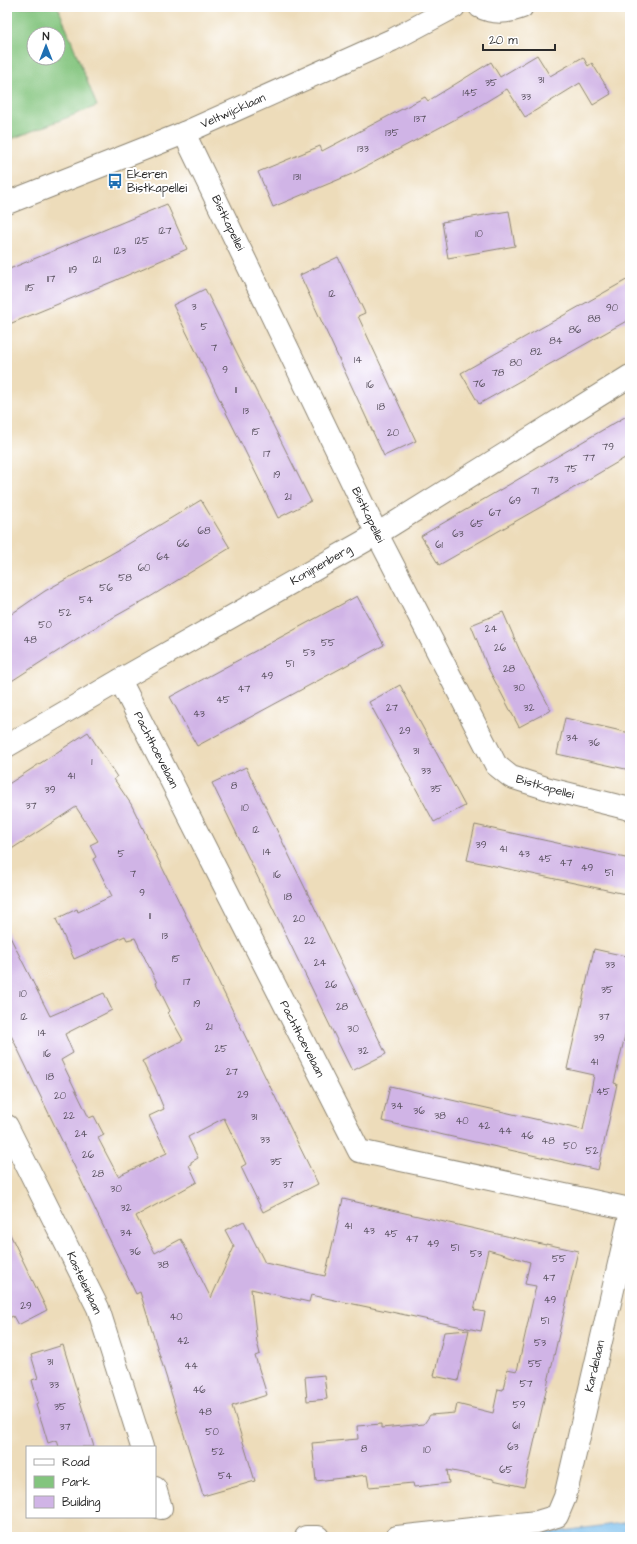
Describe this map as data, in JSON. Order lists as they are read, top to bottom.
{
  "streets": {
    "street": [
      "Veltwijcklaan",
      "Bistkapellei",
      "Konijnenberg",
      "Pachthoevelaan",
      "Kasteleinlaan",
      "Kardelaan"
    ]
  },
  "crossings": [
    ["Veltwijcklaan", "Bistkapellei"],
    ["Bistkapellei", "Konijnenberg"],
    ["Konijnenberg", "Pachthoevelaan"]
  ],
  "places": {
    "bus stop": ["Ekeren Bistkapellei"]
  },
  "house_numbers": [
    "31",
    "35",
    "145",
    "33",
    "137",
    "135",
    "133",
    "131",
    "127",
    "10",
    "125",
    "123",
    "121",
    "119",
    "117",
    "115",
    "12",
    "3",
    "90",
    "88",
    "5",
    "86",
    "84",
    "7",
    "82",
    "14",
    "80",
    "9",
    "78",
    "76",
    "16",
    "11",
    "18",
    "13",
    "15",
    "20",
    "79",
    "17",
    "77",
    "75",
    "19",
    "73",
    "71",
    "21",
    "69",
    "67",
    "65",
    "68",
    "63",
    "66",
    "61",
    "64",
    "60",
    "58",
    "56",
    "54",
    "52",
    "50",
    "24",
    "48",
    "55",
    "26",
    "53",
    "51",
    "28",
    "49",
    "30",
    "47",
    "45",
    "27",
    "32",
    "43",
    "29",
    "34",
    "36",
    "31",
    "1",
    "33",
    "41",
    "8",
    "35",
    "39",
    "37",
    "10",
    "12",
    "39",
    "41",
    "14",
    "5",
    "43",
    "45",
    "47",
    "49",
    "51",
    "7",
    "16",
    "9",
    "18",
    "11",
    "20",
    "13",
    "22",
    "15",
    "24",
    "33",
    "17",
    "26",
    "35",
    "10",
    "19",
    "28",
    "12",
    "37",
    "21",
    "30",
    "14",
    "39",
    "25",
    "32",
    "16",
    "41",
    "27",
    "18",
    "45",
    "29",
    "20",
    "34",
    "36",
    "22",
    "38",
    "31",
    "40",
    "42",
    "44",
    "24",
    "46",
    "33",
    "48",
    "50",
    "52",
    "26",
    "35",
    "28",
    "37",
    "30",
    "32",
    "41",
    "43",
    "34",
    "45",
    "47",
    "49",
    "51",
    "36",
    "53",
    "55",
    "38",
    "47",
    "49",
    "29",
    "40",
    "51",
    "42",
    "53",
    "31",
    "55",
    "44",
    "57",
    "33",
    "46",
    "59",
    "35",
    "48",
    "61",
    "37",
    "50",
    "63",
    "8",
    "10",
    "52",
    "65",
    "54"
  ],
  "legend": ["Road", "Park", "Building"],
  "scale_bar": "20 m",
  "north": "top"
}
